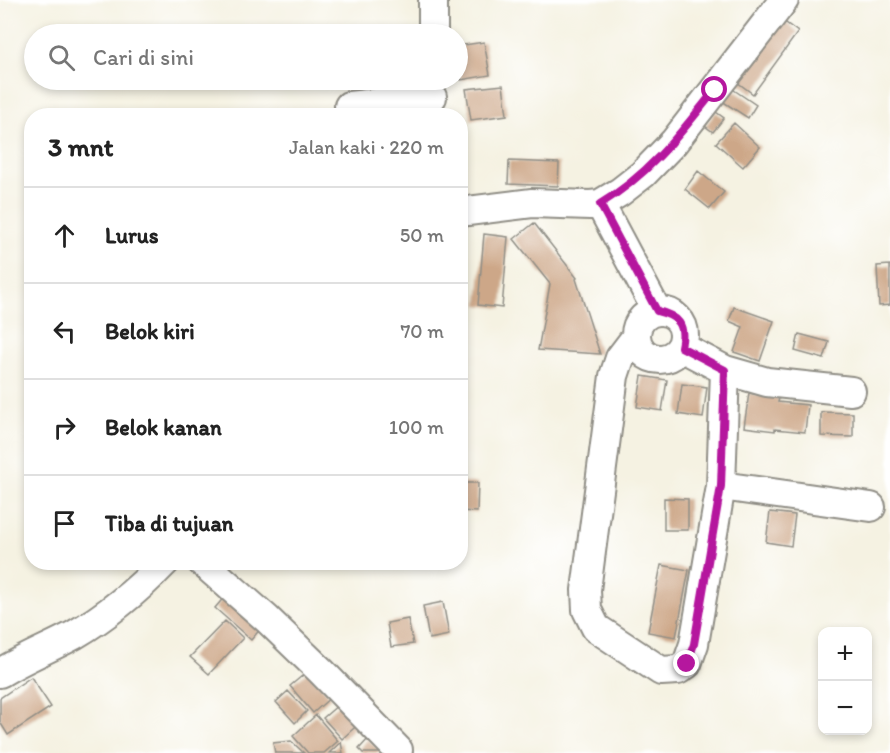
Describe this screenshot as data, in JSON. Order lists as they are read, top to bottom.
{
  "page": {
    "search": "Cari di sini",
    "heading": ["3 mnt", "Jalan kaki · 220 m"],
    "list": [
      ["Lurus", "50 m"],
      ["Belok kiri", "70 m"],
      ["Belok kanan", "100 m"],
      "Tiba di tujuan"
    ],
    "map_buttons": ["+", "−"]
  }
}
